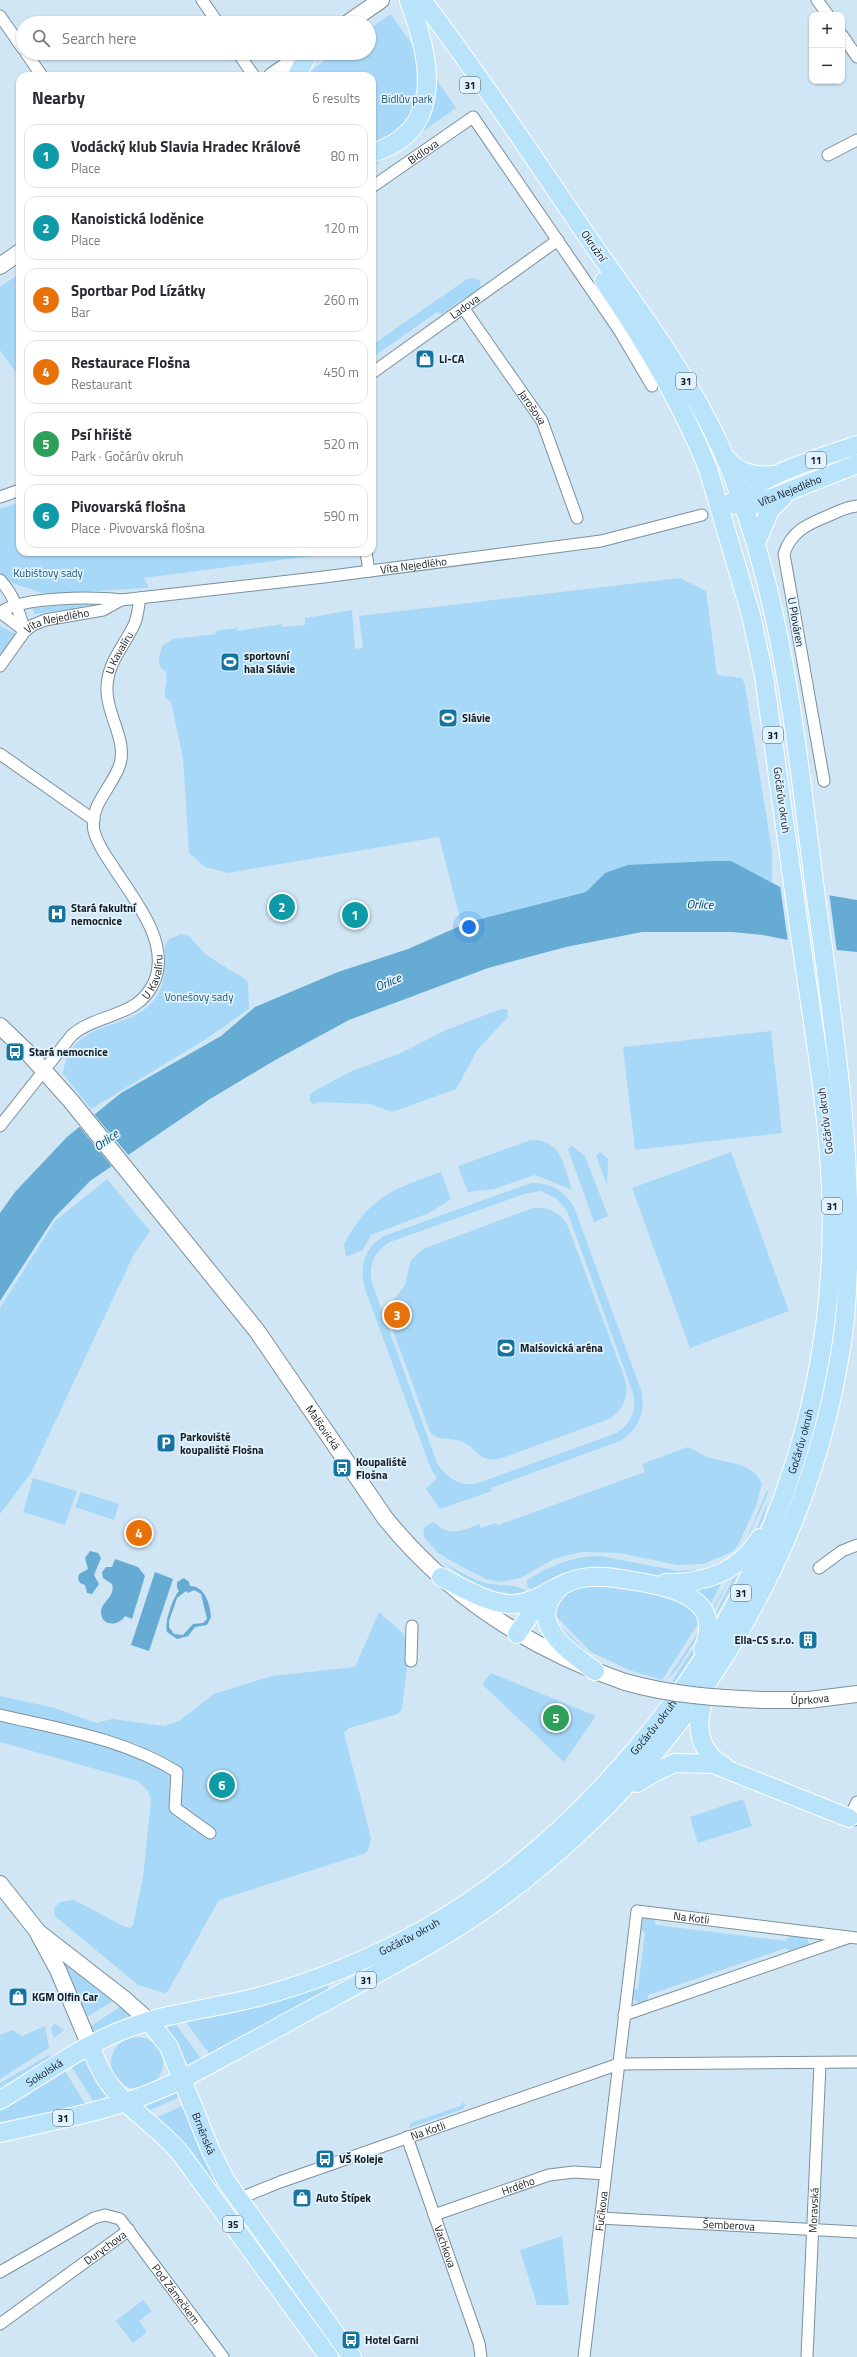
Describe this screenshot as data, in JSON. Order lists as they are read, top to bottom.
{
  "streets": {
    "main road": [
      "31",
      "Okružní",
      "11",
      "Víta Nejedlého",
      "Gočárův okruh",
      "Sokolská",
      "Brněnská",
      "35"
    ],
    "street": [
      "Bidlova",
      "Ladova",
      "Jarošova",
      "U Plováren",
      "U Kavalíru",
      "Malšovická",
      "Úprkova",
      "Na Kotli",
      "Hrdého",
      "Moravská",
      "Fučíkova",
      "Šemberova",
      "Durychova",
      "Vachkova",
      "Pod Zámečkem"
    ]
  },
  "crossings": [
    ["31", "Gočárův okruh"],
    ["31", "Brněnská"],
    ["Bidlova", "Ladova"],
    ["Okružní", "Víta Nejedlého"],
    ["Okružní", "Gočárův okruh"],
    ["Ladova", "Jarošova"],
    ["Víta Nejedlého", "U Kavalíru"],
    ["Víta Nejedlého", "Gočárův okruh"],
    ["U Kavalíru", "Malšovická"],
    ["Gočárův okruh", "Sokolská"],
    ["Gočárův okruh", "Brněnská"],
    ["Malšovická", "Úprkova"],
    ["Na Kotli", "Brněnská"],
    ["Na Kotli", "Moravská"],
    ["Na Kotli", "Fučíkova"],
    ["Na Kotli", "Vachkova"],
    ["Sokolská", "Brněnská"],
    ["Hrdého", "Fučíkova"],
    ["Hrdého", "Vachkova"],
    ["Moravská", "Šemberova"],
    ["Fučíkova", "Šemberova"],
    ["Durychova", "Pod Zámečkem"]
  ],
  "water": ["Orlice"],
  "parks": ["Bidlův park", "Kubištovy sady", "Vonešovy sady"],
  "places": {
    "shop": ["LI-CA", "KGM Olfin Car", "Auto Štípek"],
    "sports": ["sportovní hala Slávie", "Slávie", "Malšovická aréna"],
    "hospital": ["Stará fakultní nemocnice"],
    "bus stop": [
      "Stará nemocnice",
      "Koupaliště Flošna",
      "VŠ Koleje",
      "Hotel Garni"
    ],
    "parking": ["Parkoviště koupaliště Flošna"],
    "building": ["Ella-CS s.r.o."]
  },
  "page": {
    "map_buttons": ["+", "−"],
    "search": "Search here",
    "heading": ["Nearby", "6 results"],
    "list": [
      {
        "mark": "1",
        "name": "Vodácký klub Slavia Hradec Králové",
        "note": "Place",
        "value": "80 m"
      },
      {
        "mark": "2",
        "name": "Kanoistická loděnice",
        "note": "Place",
        "value": "120 m"
      },
      {
        "mark": "3",
        "name": "Sportbar Pod Lízátky",
        "note": "Bar",
        "value": "260 m"
      },
      {
        "mark": "4",
        "name": "Restaurace Flošna",
        "note": "Restaurant",
        "value": "450 m"
      },
      {
        "mark": "5",
        "name": "Psí hřiště",
        "note": "Park · Gočárův okruh",
        "value": "520 m"
      },
      {
        "mark": "6",
        "name": "Pivovarská flošna",
        "note": "Place · Pivovarská flošna",
        "value": "590 m"
      }
    ],
    "pins": [
      "2",
      "1",
      "3",
      "4",
      "5",
      "6"
    ]
  }
}
